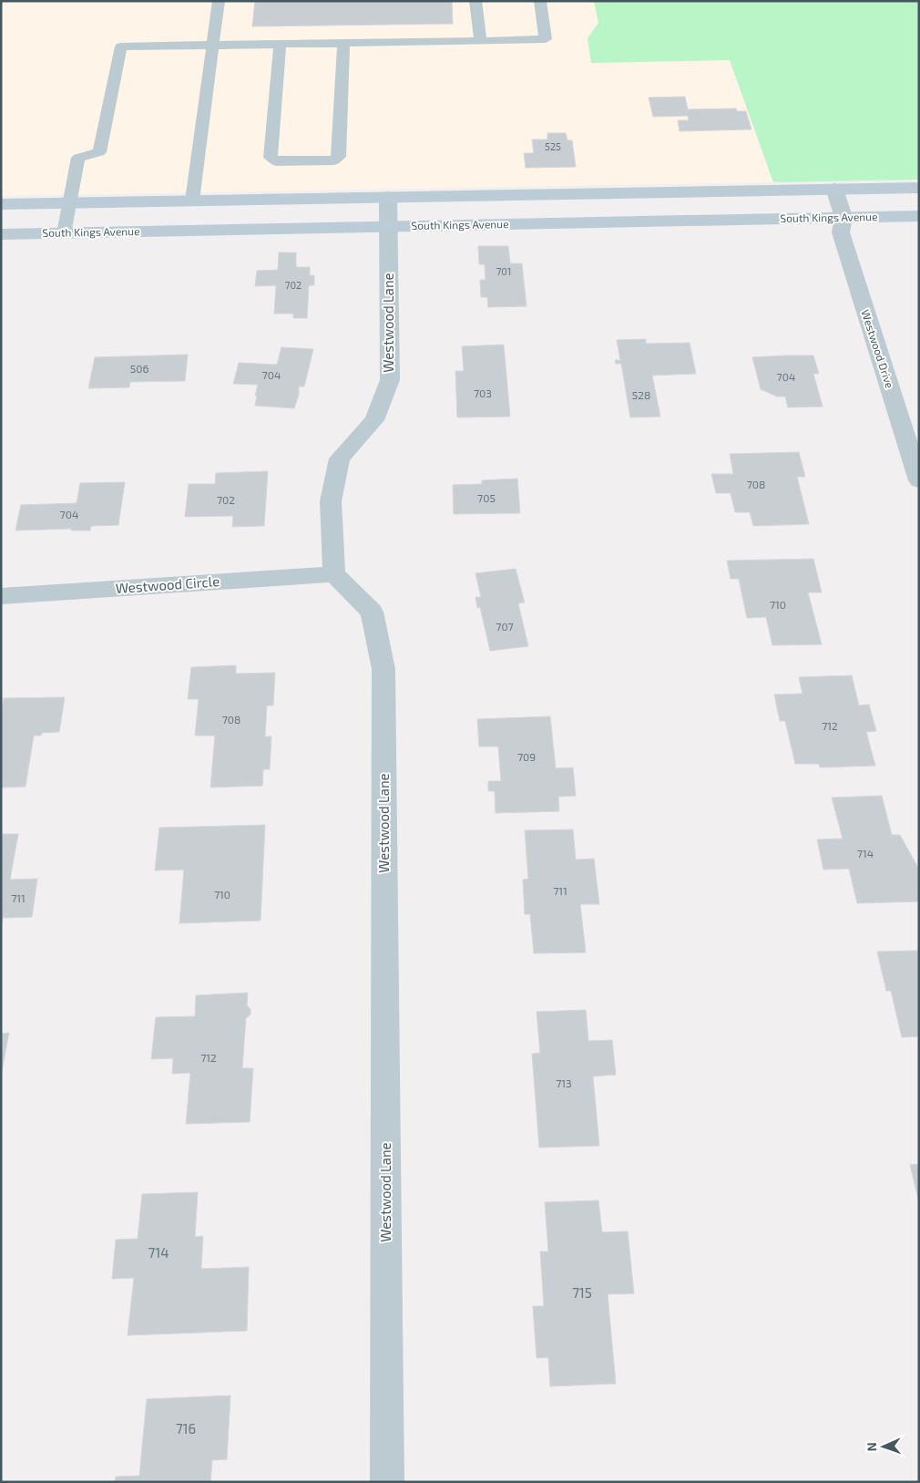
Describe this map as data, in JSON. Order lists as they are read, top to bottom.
{
  "streets": {
    "main road": ["South Kings Avenue"],
    "street": ["Westwood Lane", "Westwood Drive", "Westwood Circle"]
  },
  "crossings": [
    ["South Kings Avenue", "Westwood Lane"],
    ["South Kings Avenue", "Westwood Drive"],
    ["Westwood Lane", "Westwood Circle"]
  ],
  "house_numbers": [
    "525",
    "701",
    "702",
    "506",
    "704",
    "704",
    "703",
    "528",
    "708",
    "705",
    "702",
    "704",
    "710",
    "707",
    "708",
    "712",
    "709",
    "714",
    "711",
    "710",
    "711",
    "712",
    "713",
    "714",
    "715",
    "716"
  ],
  "north": "left"
}
